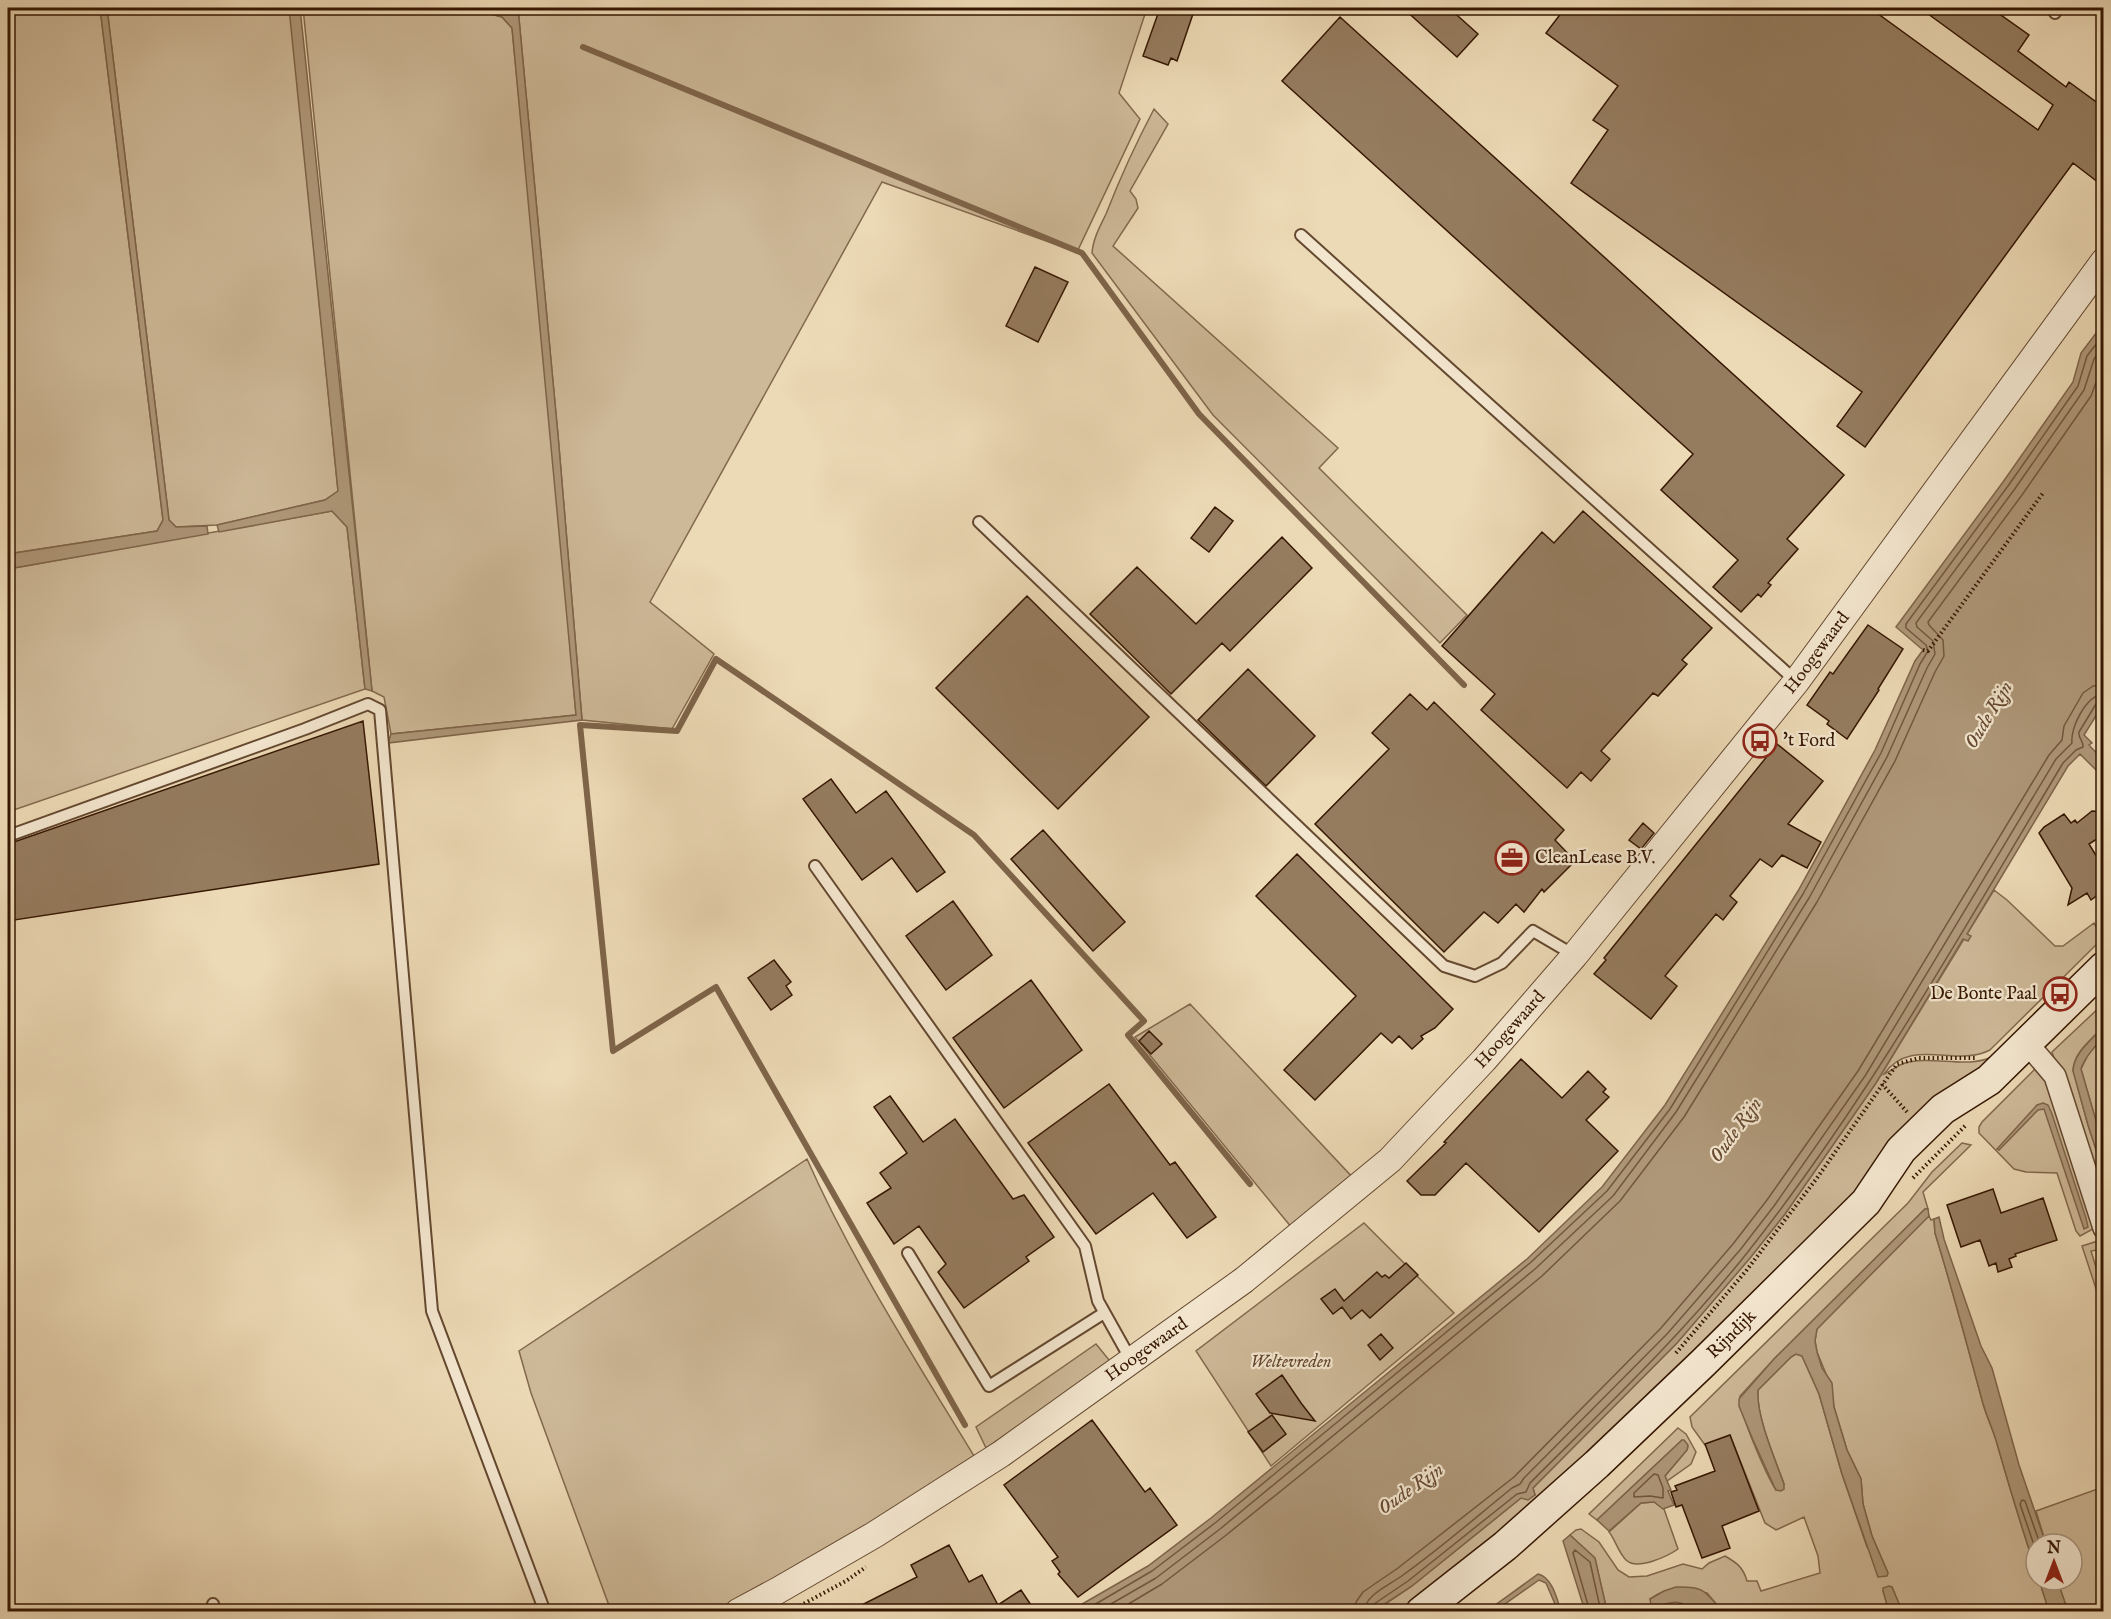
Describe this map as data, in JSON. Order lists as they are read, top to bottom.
{
  "streets": {
    "main road": ["Rijndijk"],
    "street": ["Hoogewaard"]
  },
  "water": ["Oude Rijn"],
  "parks": ["Weltevreden"],
  "places": {
    "bus stop": ["'t Ford", "De Bonte Paal"],
    "office": ["CleanLease B.V."]
  },
  "north": "top"
}
